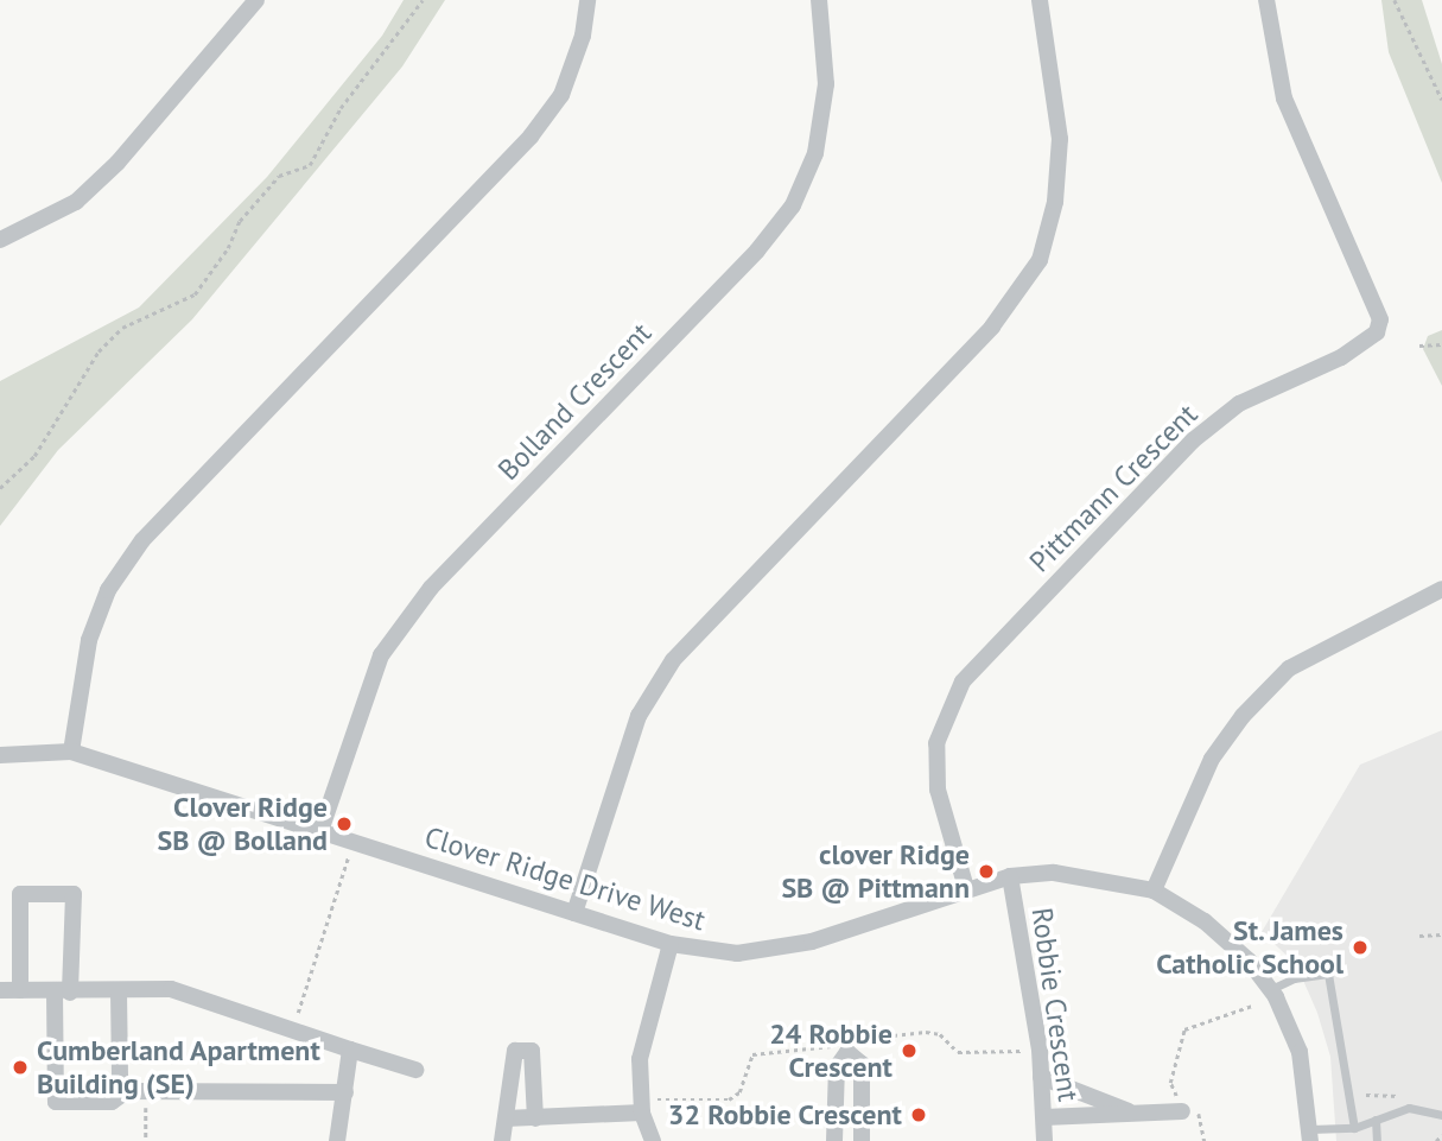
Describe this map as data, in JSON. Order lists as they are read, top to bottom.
{
  "streets": {
    "street": [
      "Bolland Crescent",
      "Pittmann Crescent",
      "Clover Ridge Drive West",
      "Robbie Crescent"
    ]
  },
  "crossings": [
    ["Bolland Crescent", "Clover Ridge Drive West"],
    ["Pittmann Crescent", "Clover Ridge Drive West"],
    ["Clover Ridge Drive West", "Robbie Crescent"]
  ],
  "places": [
    "Clover Ridge SB @ Bolland",
    "clover Ridge SB @ Pittmann",
    "St. James Catholic School",
    "24 Robbie Crescent",
    "Cumberland Apartment Building (SE)",
    "32 Robbie Crescent"
  ]
}
